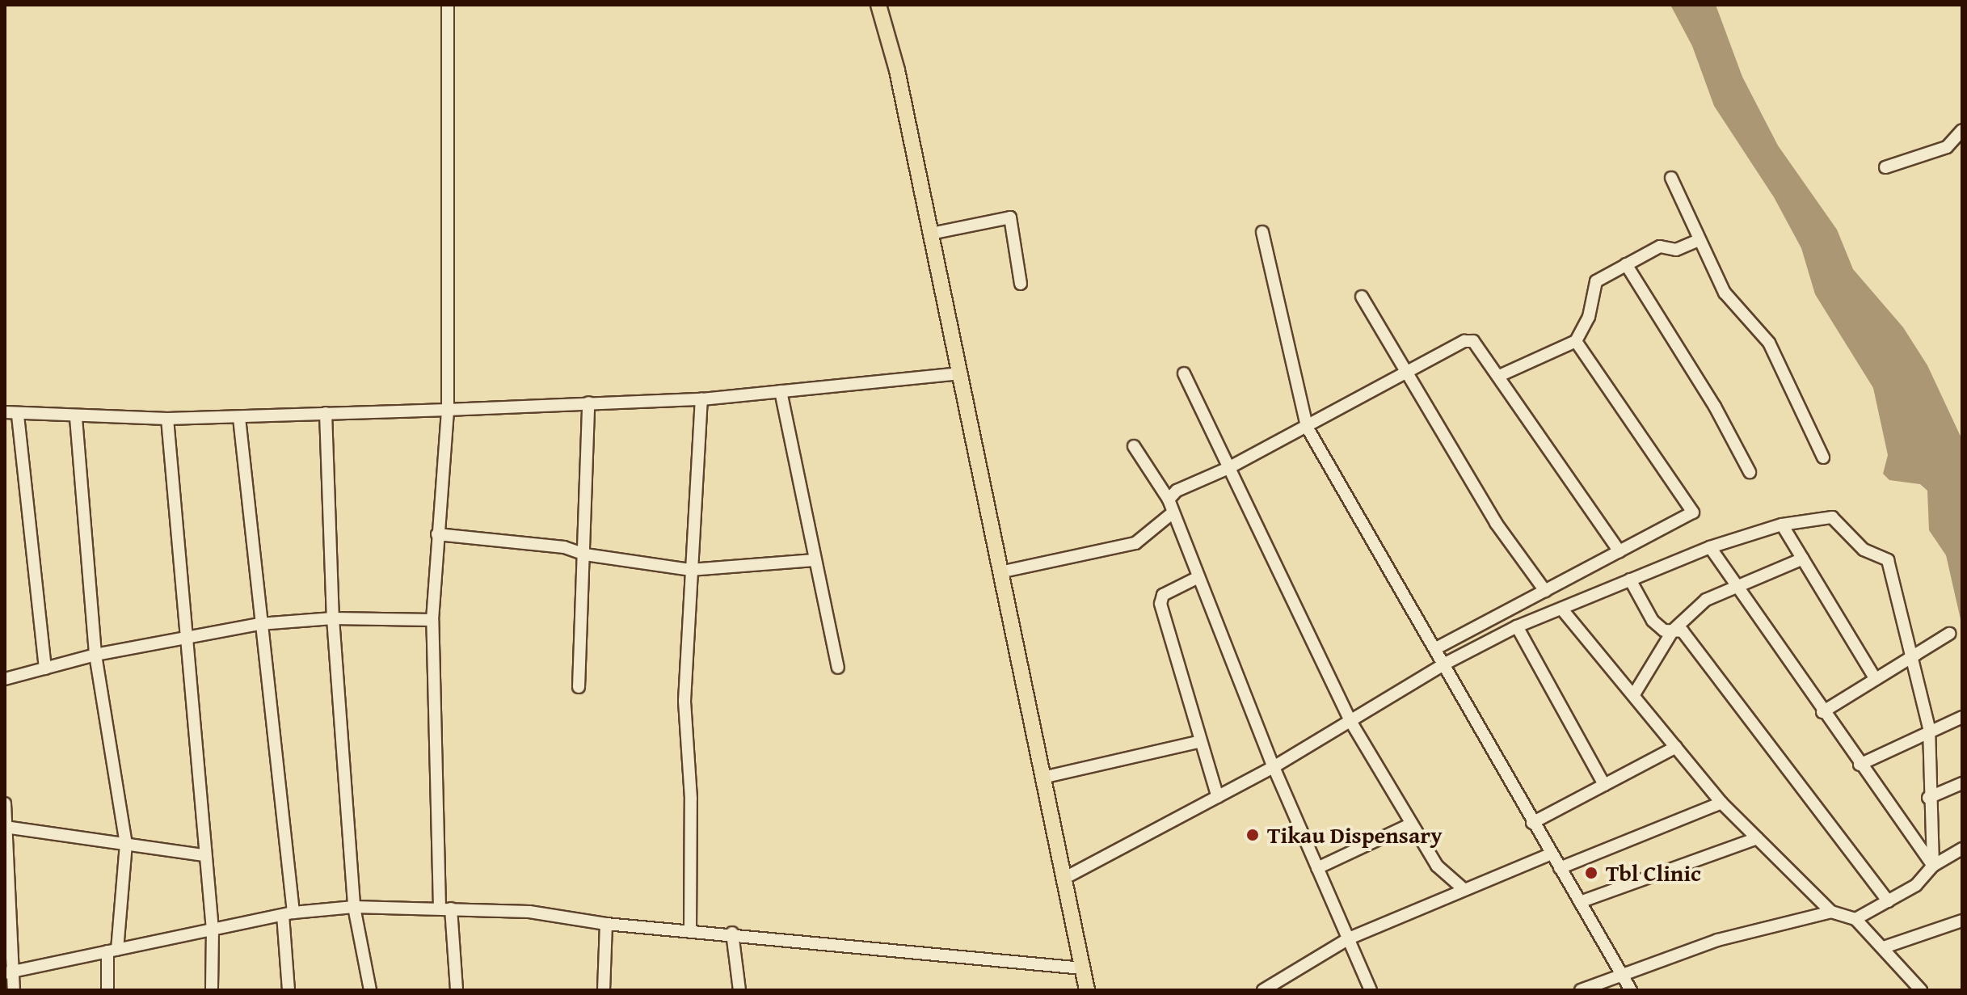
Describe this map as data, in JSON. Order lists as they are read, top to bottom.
{
  "places": ["Tikau Dispensary", "Tbl Clinic"]
}
